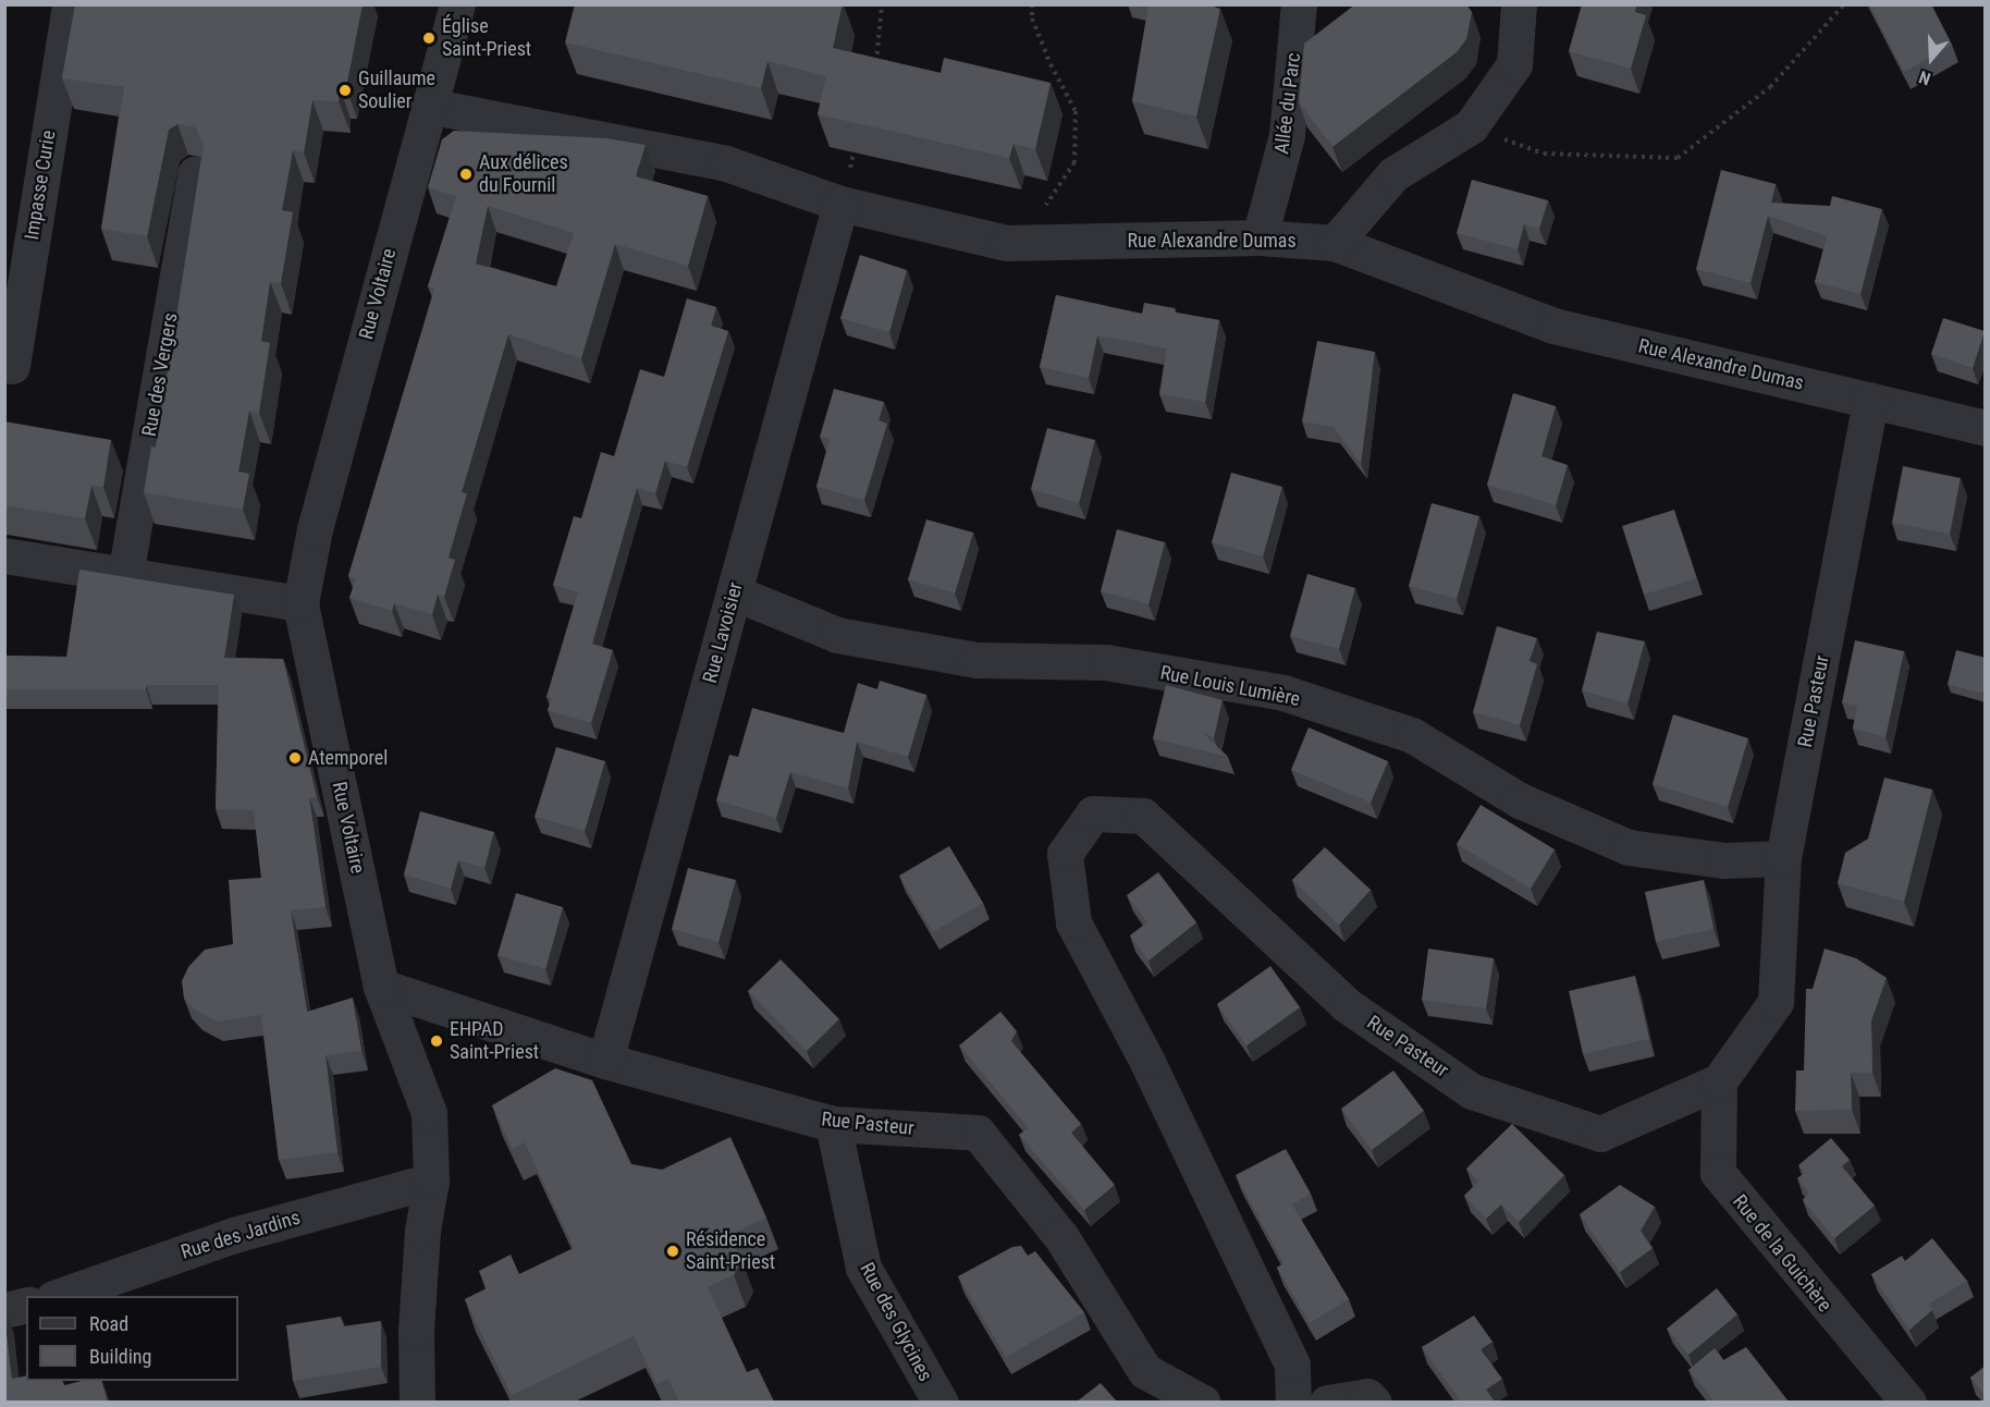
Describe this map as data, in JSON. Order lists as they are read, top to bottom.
{
  "streets": {
    "street": [
      "Allée du Parc",
      "Impasse Curie",
      "Rue Alexandre Dumas",
      "Rue Voltaire",
      "Rue des Vergers",
      "Rue Lavoisier",
      "Rue Louis Lumière",
      "Rue Pasteur",
      "Rue des Jardins",
      "Rue de la Guichère",
      "Rue des Glycines"
    ]
  },
  "crossings": [
    ["Allée du Parc", "Rue Alexandre Dumas"],
    ["Rue Alexandre Dumas", "Rue Voltaire"],
    ["Rue Alexandre Dumas", "Rue Lavoisier"],
    ["Rue Alexandre Dumas", "Rue Pasteur"],
    ["Rue Voltaire", "Rue Pasteur"],
    ["Rue Voltaire", "Rue des Jardins"],
    ["Rue Lavoisier", "Rue Louis Lumière"],
    ["Rue Lavoisier", "Rue Pasteur"],
    ["Rue Louis Lumière", "Rue Pasteur"],
    ["Rue Pasteur", "Rue de la Guichère"],
    ["Rue Pasteur", "Rue des Glycines"]
  ],
  "places": [
    "Église Saint-Priest",
    "Guillaume Soulier",
    "Aux délices du Fournil",
    "Atemporel",
    "EHPAD Saint-Priest",
    "Résidence Saint-Priest"
  ],
  "legend": ["Road", "Building"],
  "north": "bottom"
}
